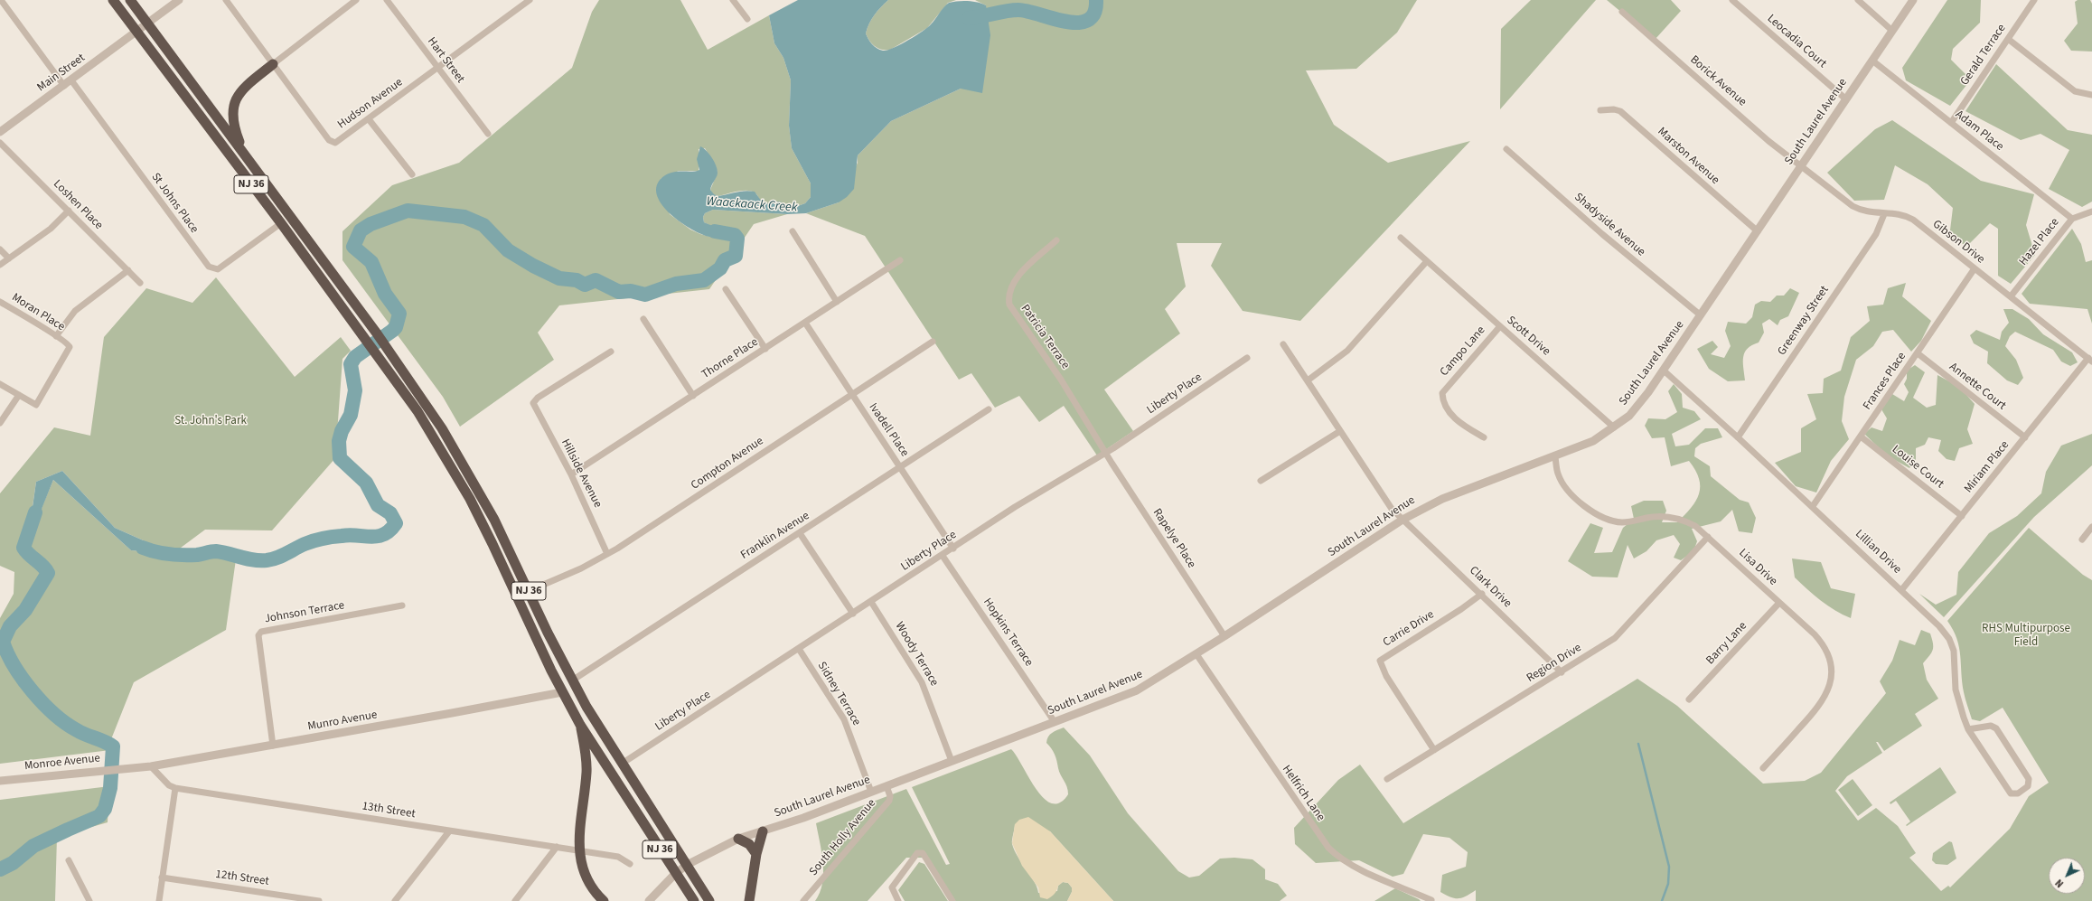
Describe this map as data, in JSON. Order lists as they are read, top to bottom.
{
  "streets": {
    "highway": ["NJ 36"],
    "street": [
      "Leocadia Court",
      "Gerald Terrace",
      "Hart Street",
      "Main Street",
      "Borick Avenue",
      "Hudson Avenue",
      "South Laurel Avenue",
      "Adam Place",
      "Marston Avenue",
      "St Johns Place",
      "Loshen Place",
      "Shadyside Avenue",
      "Gibson Drive",
      "Hazel Place",
      "Moran Place",
      "Greenway Street",
      "Scott Drive",
      "Patricia Terrace",
      "Campo Lane",
      "Thorne Place",
      "Frances Place",
      "Annette Court",
      "Liberty Place",
      "Ivadell Place",
      "Compton Avenue",
      "Louise Court",
      "Miriam Place",
      "Hillside Avenue",
      "Franklin Avenue",
      "Rapelye Place",
      "Lillian Drive",
      "Lisa Drive",
      "Clark Drive",
      "Johnson Terrace",
      "Carrie Drive",
      "Hopkins Terrace",
      "Barry Lane",
      "Woody Terrace",
      "Region Drive",
      "Sidney Terrace",
      "Munro Avenue",
      "Monroe Avenue",
      "Helfrich Lane",
      "13th Street",
      "South Holly Avenue",
      "12th Street"
    ]
  },
  "crossings": [
    ["Leocadia Court", "South Laurel Avenue"],
    ["Gerald Terrace", "Adam Place"],
    ["Hart Street", "Hudson Avenue"],
    ["Main Street", "NJ 36"],
    ["Main Street", "St Johns Place"],
    ["Borick Avenue", "South Laurel Avenue"],
    ["Borick Avenue", "Gibson Drive"],
    ["South Laurel Avenue", "Adam Place"],
    ["South Laurel Avenue", "Marston Avenue"],
    ["South Laurel Avenue", "NJ 36"],
    ["South Laurel Avenue", "Shadyside Avenue"],
    ["South Laurel Avenue", "Gibson Drive"],
    ["South Laurel Avenue", "Scott Drive"],
    ["South Laurel Avenue", "Rapelye Place"],
    ["South Laurel Avenue", "Lillian Drive"],
    ["South Laurel Avenue", "Lisa Drive"],
    ["South Laurel Avenue", "Clark Drive"],
    ["South Laurel Avenue", "Hopkins Terrace"],
    ["South Laurel Avenue", "Woody Terrace"],
    ["South Laurel Avenue", "Sidney Terrace"],
    ["South Laurel Avenue", "Helfrich Lane"],
    ["South Laurel Avenue", "South Holly Avenue"],
    ["Adam Place", "Hazel Place"],
    ["NJ 36", "St Johns Place"],
    ["NJ 36", "Liberty Place"],
    ["NJ 36", "Compton Avenue"],
    ["NJ 36", "Franklin Avenue"],
    ["NJ 36", "Munro Avenue"],
    ["Gibson Drive", "Hazel Place"],
    ["Gibson Drive", "Greenway Street"],
    ["Gibson Drive", "Frances Place"],
    ["Gibson Drive", "Miriam Place"],
    ["Greenway Street", "Lillian Drive"],
    ["Scott Drive", "Campo Lane"],
    ["Patricia Terrace", "Liberty Place"],
    ["Patricia Terrace", "Rapelye Place"],
    ["Thorne Place", "Ivadell Place"],
    ["Thorne Place", "Hillside Avenue"],
    ["Frances Place", "Annette Court"],
    ["Frances Place", "Louise Court"],
    ["Frances Place", "Lillian Drive"],
    ["Annette Court", "Miriam Place"],
    ["Liberty Place", "Ivadell Place"],
    ["Liberty Place", "Rapelye Place"],
    ["Liberty Place", "Hopkins Terrace"],
    ["Liberty Place", "Woody Terrace"],
    ["Liberty Place", "Sidney Terrace"],
    ["Ivadell Place", "Compton Avenue"],
    ["Ivadell Place", "Franklin Avenue"],
    ["Compton Avenue", "Hillside Avenue"],
    ["Louise Court", "Miriam Place"],
    ["Miriam Place", "Lillian Drive"],
    ["Lisa Drive", "Barry Lane"],
    ["Lisa Drive", "Region Drive"],
    ["Clark Drive", "Carrie Drive"],
    ["Clark Drive", "Region Drive"],
    ["Johnson Terrace", "Munro Avenue"],
    ["Carrie Drive", "Region Drive"],
    ["Munro Avenue", "Monroe Avenue"],
    ["Munro Avenue", "13th Street"]
  ],
  "water": ["Waackaack Creek"],
  "parks": ["St. John's Park", "RHS Multipurpose Field"],
  "north": "bottom left"
}
